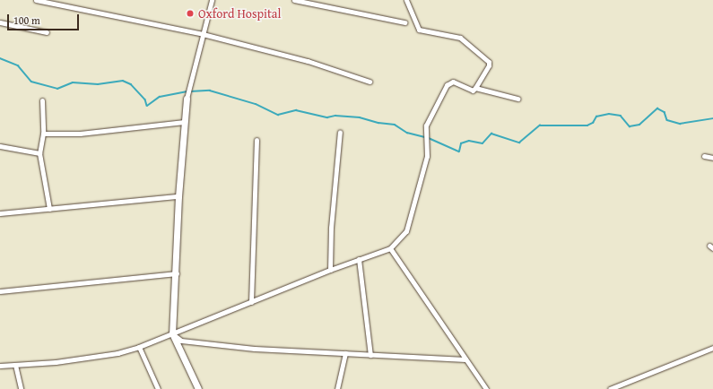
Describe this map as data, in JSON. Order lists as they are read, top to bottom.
{
  "places": ["Oxford Hospital"],
  "scale_bar": "100 m"
}
